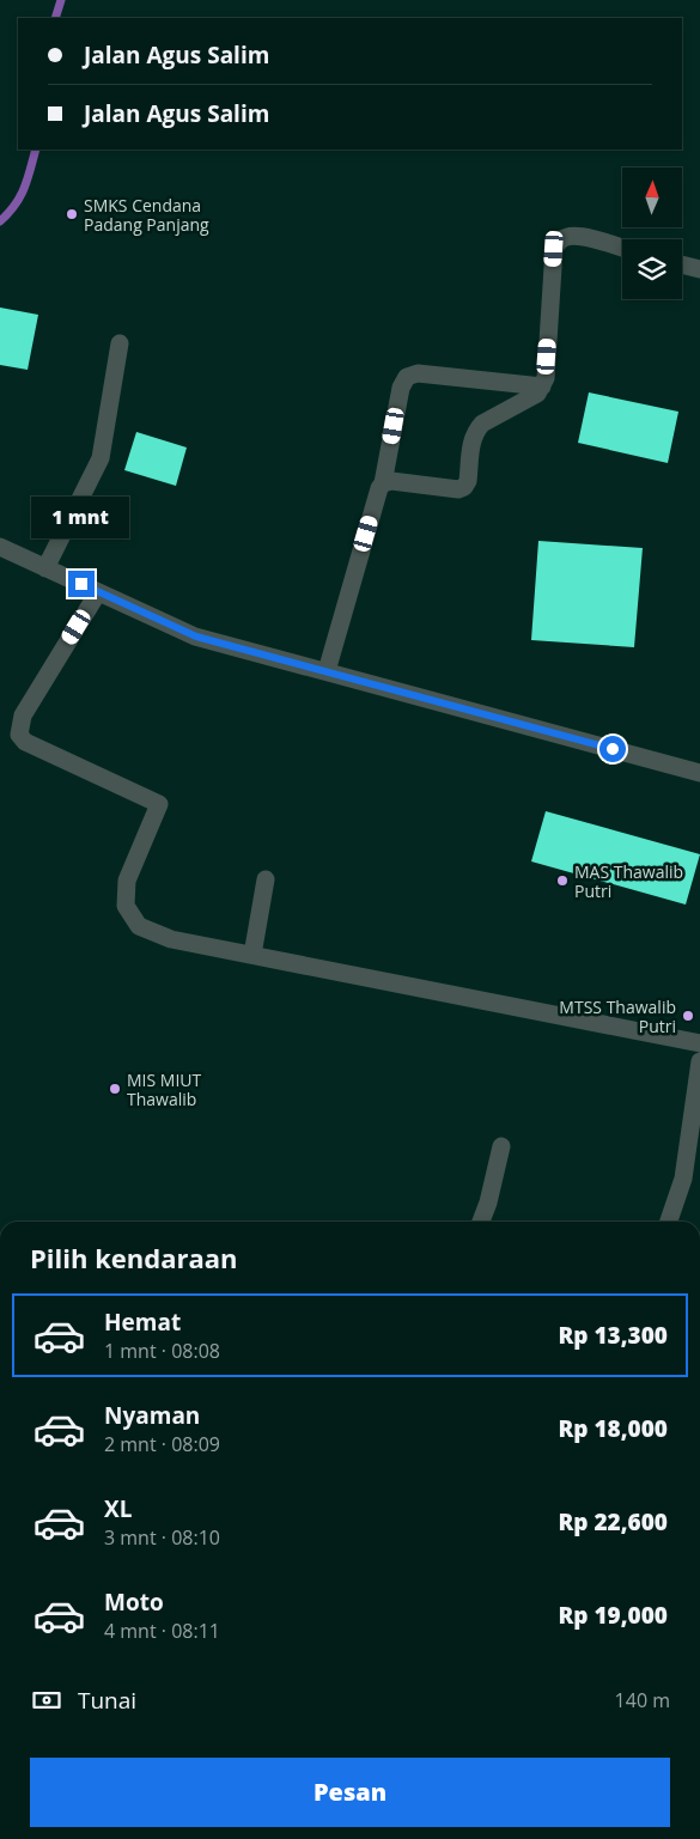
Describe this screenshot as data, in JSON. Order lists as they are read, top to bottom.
{
  "places": [
    "SMKS Cendana Padang Panjang",
    "MAS Thawalib Putri",
    "MTSS Thawalib Putri",
    "MIS MIUT Thawalib"
  ],
  "north": "top",
  "page": {
    "banner": ["Jalan Agus Salim", "Jalan Agus Salim"],
    "bubble": "1 mnt",
    "heading": "Pilih kendaraan",
    "list": [
      {
        "name": "Hemat",
        "note": "1 mnt · 08:08",
        "value": "Rp 13,300"
      },
      {
        "name": "Nyaman",
        "note": "2 mnt · 08:09",
        "value": "Rp 18,000"
      },
      {
        "name": "XL",
        "note": "3 mnt · 08:10",
        "value": "Rp 22,600"
      },
      {
        "name": "Moto",
        "note": "4 mnt · 08:11",
        "value": "Rp 19,000"
      }
    ],
    "pay": ["Tunai", "140 m"],
    "buttons": "Pesan"
  }
}
